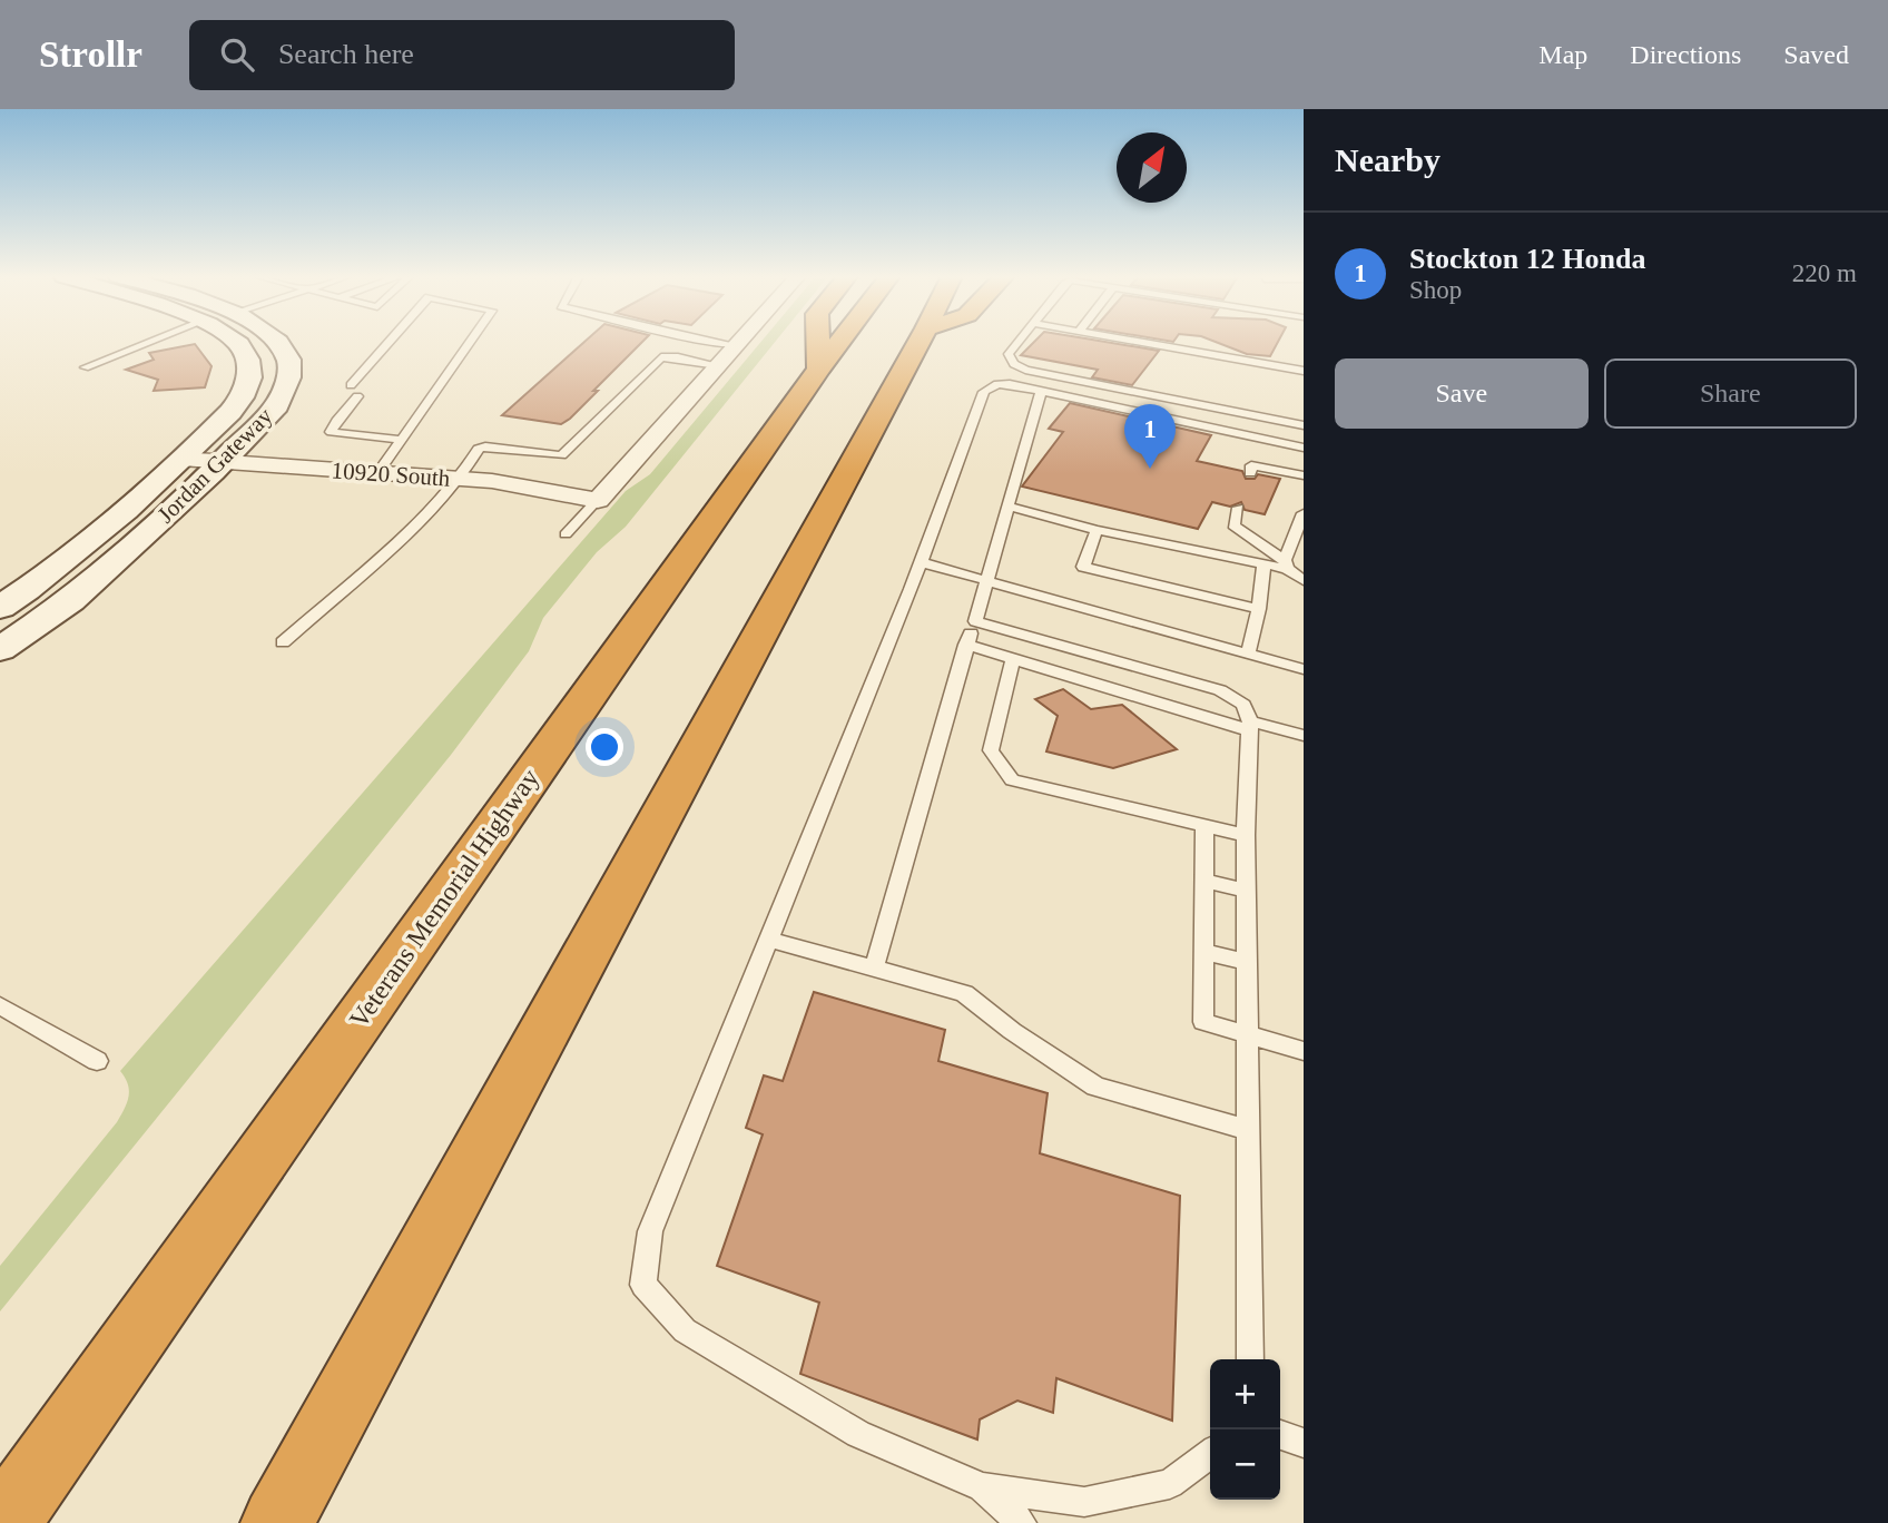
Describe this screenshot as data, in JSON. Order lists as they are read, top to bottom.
{
  "streets": {
    "highway": ["Veterans Memorial Highway"],
    "main road": ["Jordan Gateway"],
    "street": ["10920 South"]
  },
  "crossings": [
    ["Jordan Gateway", "10920 South"]
  ],
  "north": "top right",
  "page": {
    "header": "Strollr",
    "search": "Search here",
    "nav": ["Map", "Directions", "Saved"],
    "heading": "Nearby",
    "list": [
      {
        "mark": "1",
        "name": "Stockton 12 Honda",
        "note": "Shop",
        "value": "220 m"
      }
    ],
    "buttons": ["Save", "Share"],
    "pins": "1",
    "map_buttons": ["+", "−"]
  }
}
